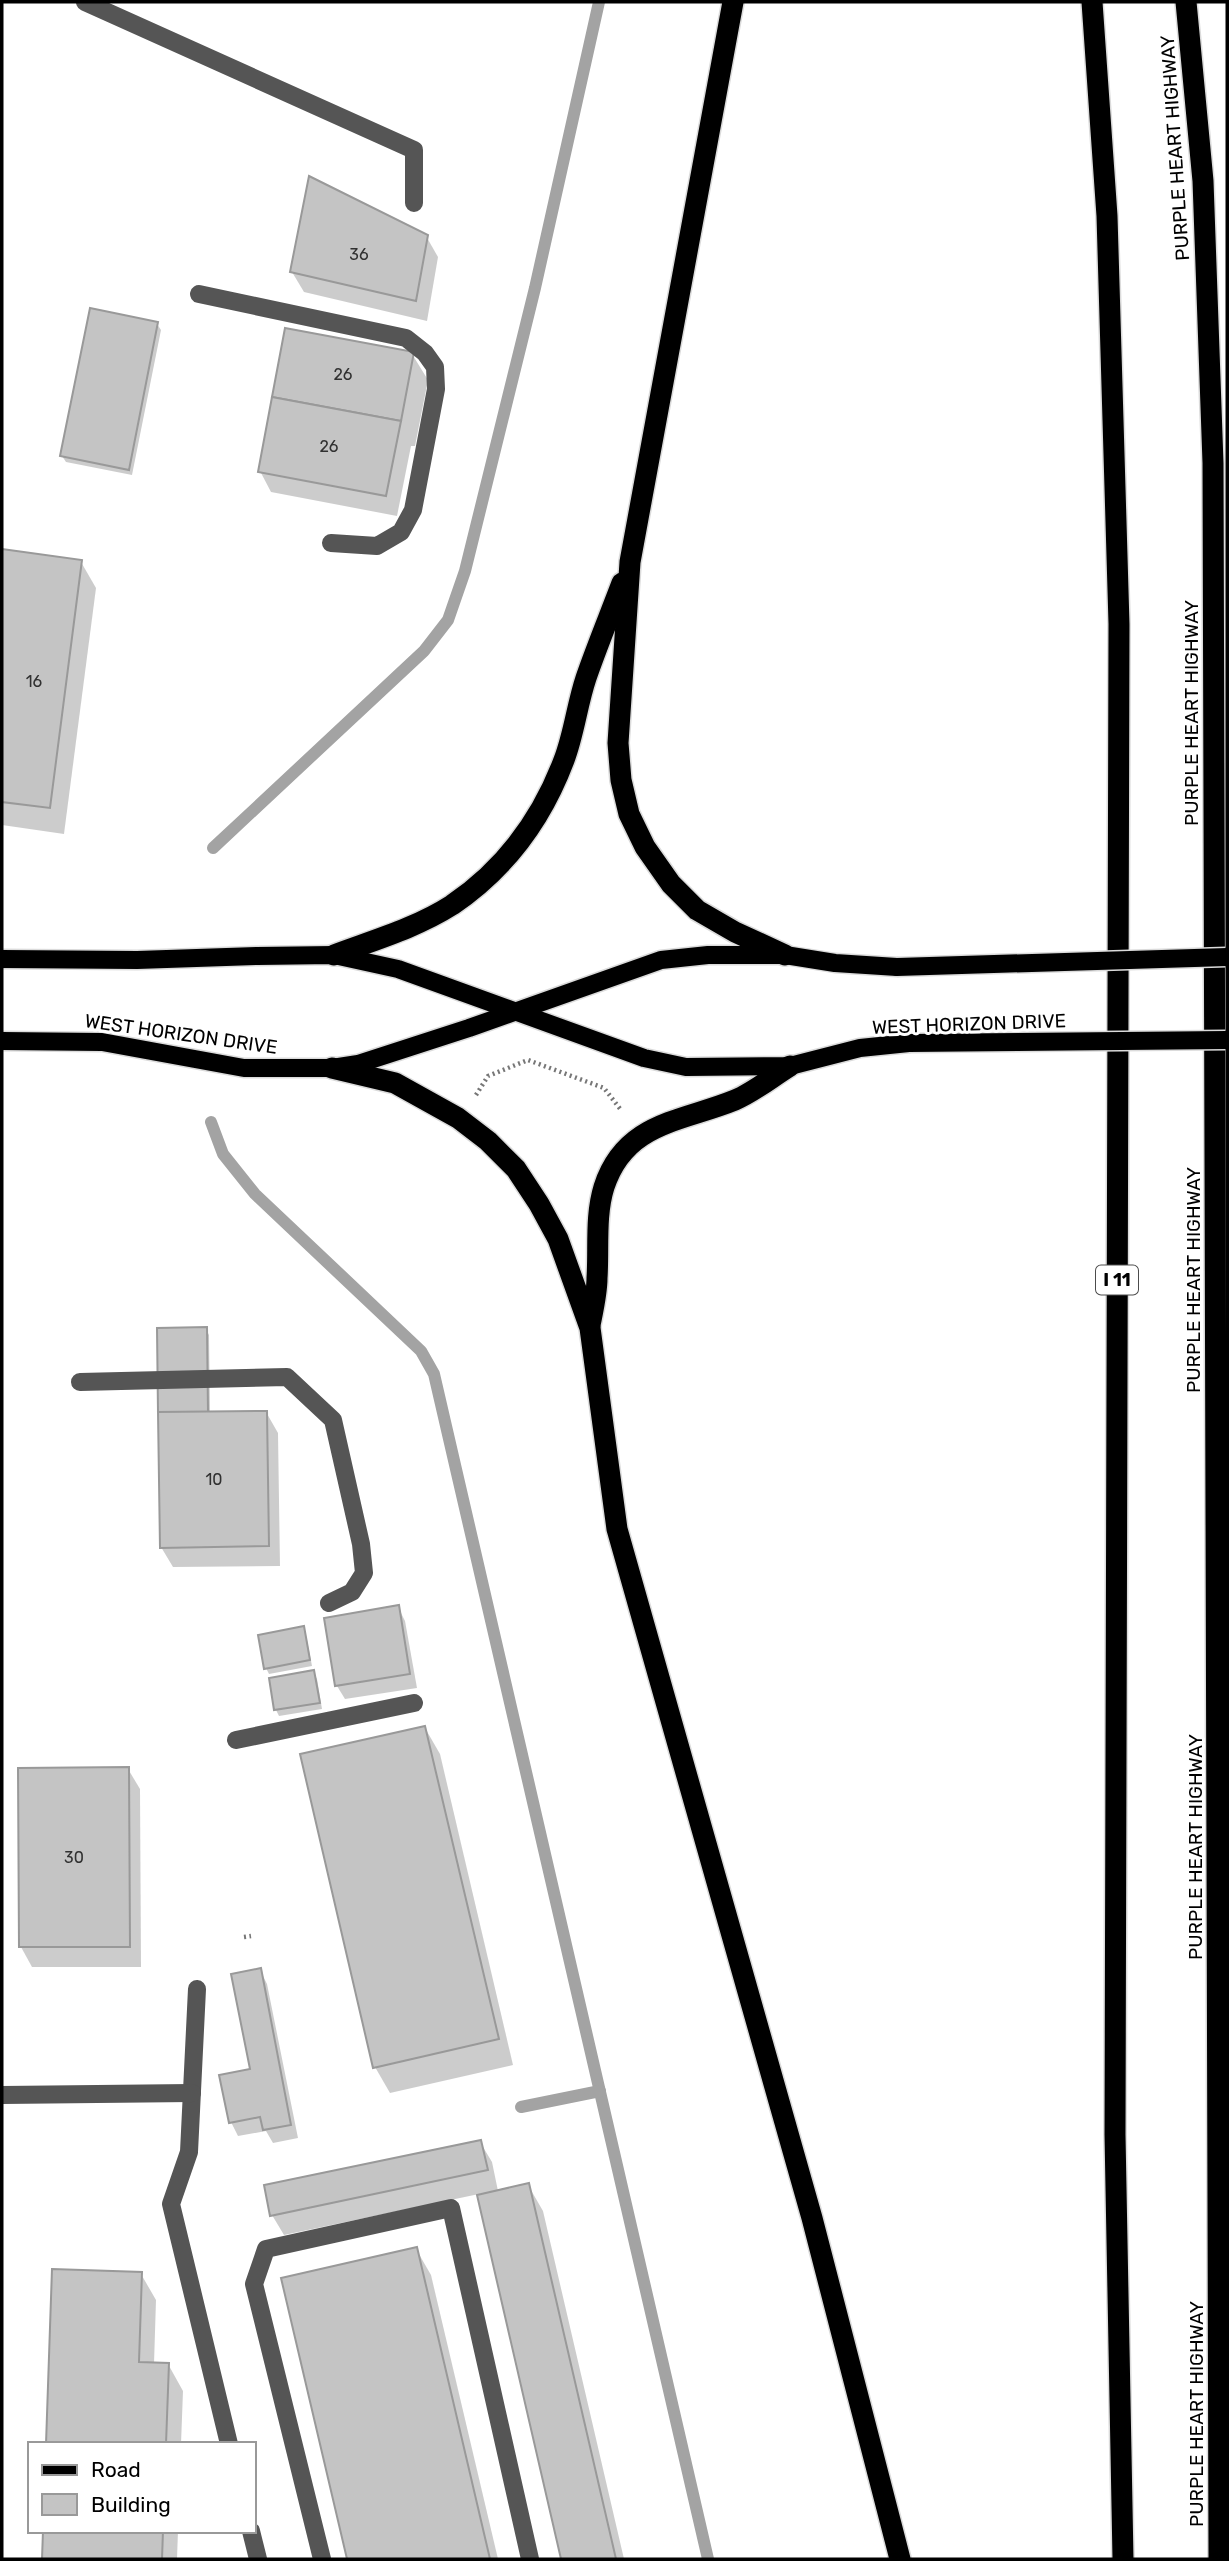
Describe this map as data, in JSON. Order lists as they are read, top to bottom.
{
  "streets": {
    "highway": ["PURPLE HEART HIGHWAY", "I 11"],
    "main road": ["WEST HORIZON DRIVE"]
  },
  "house_numbers": [
    "36",
    "26",
    "26",
    "16",
    "10",
    "30"
  ],
  "legend": ["Road", "Building"]
}
